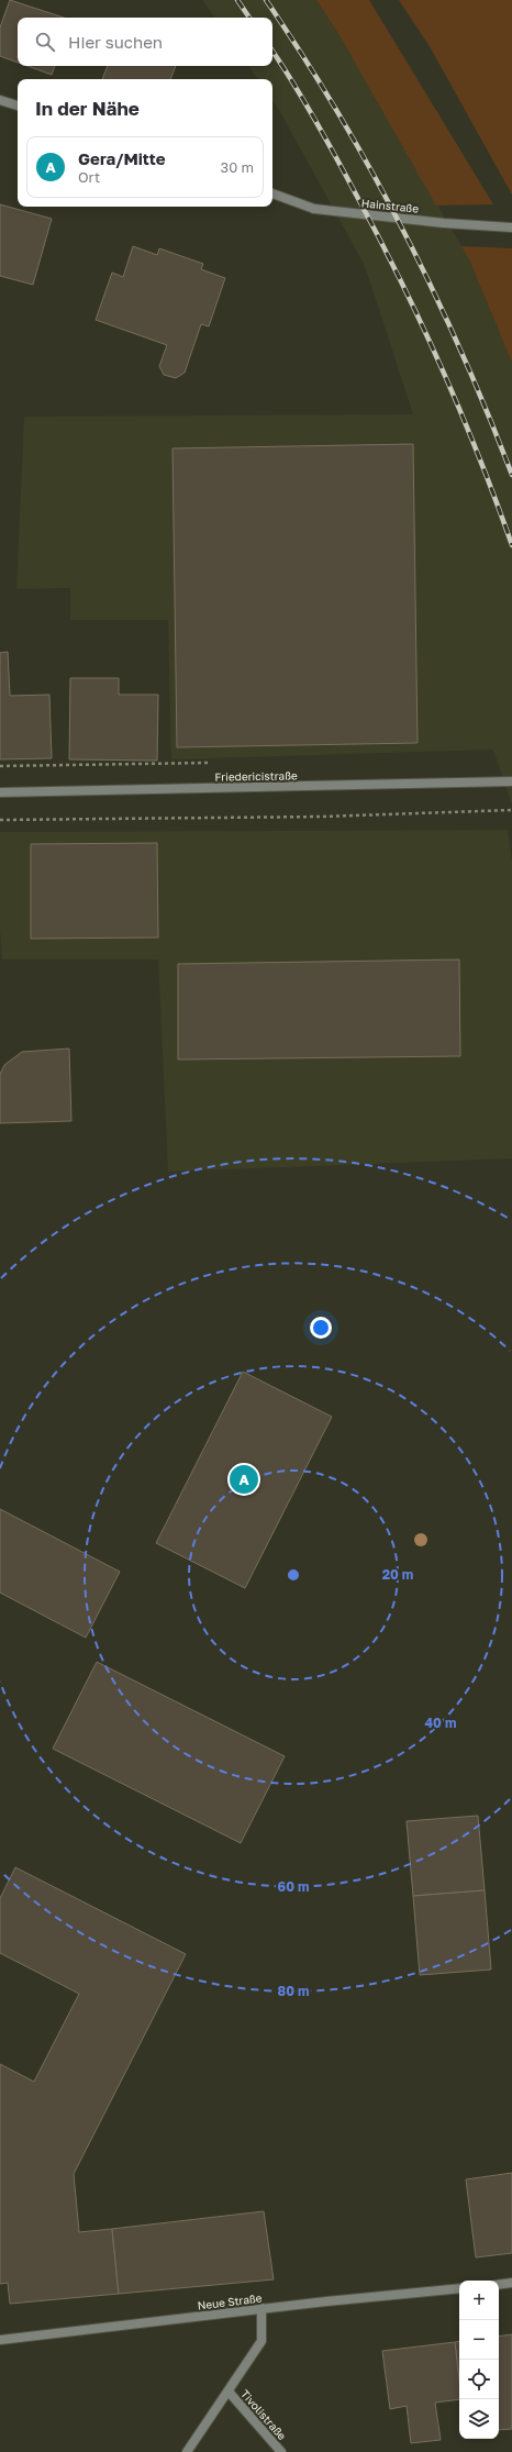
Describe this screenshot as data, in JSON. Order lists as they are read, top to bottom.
{
  "streets": {
    "street": [
      "Hainstraße",
      "Friedericistraße",
      "Neue Straße",
      "Tivolistraße"
    ]
  },
  "crossings": [
    ["Neue Straße", "Tivolistraße"]
  ],
  "page": {
    "search": "Hier suchen",
    "heading": "In der Nähe",
    "list": [
      {
        "mark": "A",
        "name": "Gera/Mitte",
        "note": "Ort",
        "value": "30 m"
      }
    ],
    "pins": "A",
    "map_buttons": ["+", "−"]
  },
  "rings": [
    "20 m",
    "40 m",
    "60 m",
    "80 m"
  ]
}
